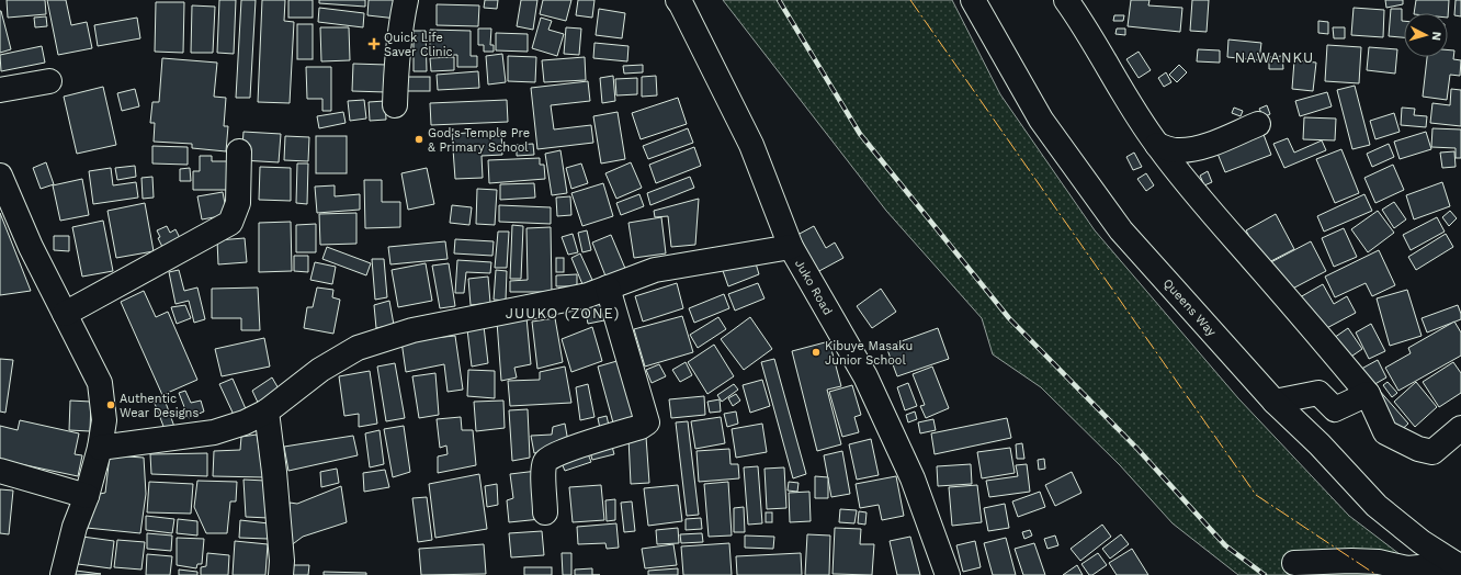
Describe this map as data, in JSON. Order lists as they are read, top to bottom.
{
  "streets": {
    "main road": ["Juko Road", "Queens Way"]
  },
  "districts": ["NAWANKU", "JUUKO (ZONE)"],
  "places": {
    "health": ["Quick Life Saver Clinic"],
    "other": ["God's Temple Pre & Primary School", "Kibuye Masaku Junior School", "Authentic Wear Designs"]
  },
  "north": "right"
}
